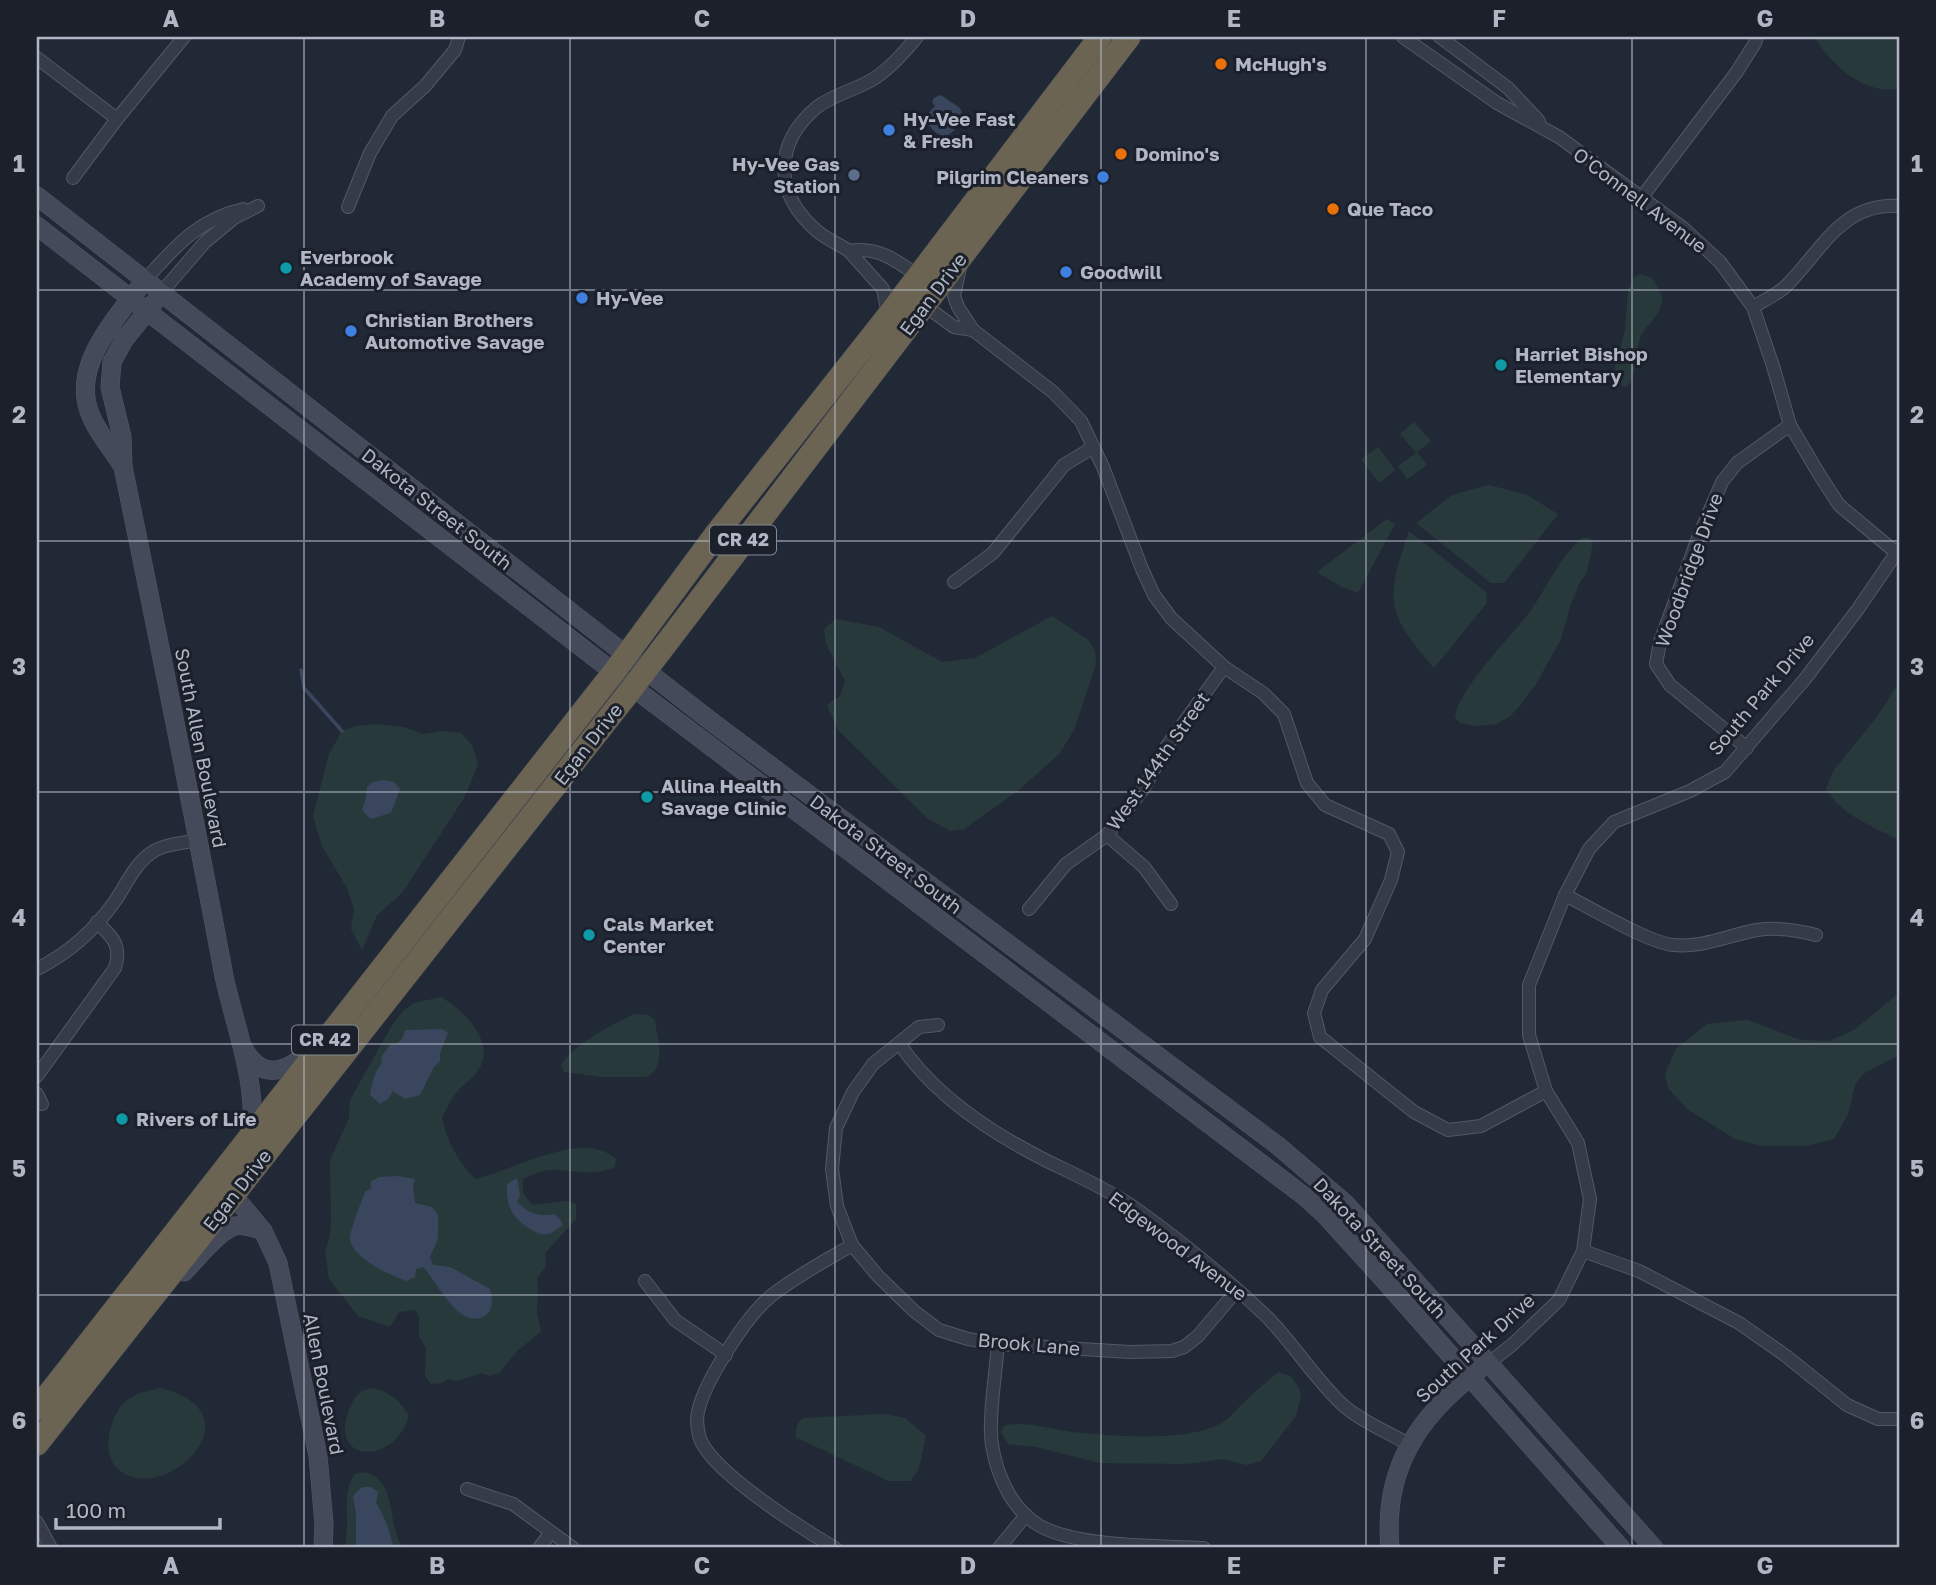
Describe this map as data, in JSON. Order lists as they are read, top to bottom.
{
  "streets": {
    "highway": ["Egan Drive", "CR 42"],
    "main road": [
      "Dakota Street South",
      "South Park Drive",
      "South Allen Boulevard",
      "Allen Boulevard"
    ],
    "street": [
      "O'Connell Avenue",
      "Woodbridge Drive",
      "West 144th Street",
      "Edgewood Avenue",
      "Brook Lane"
    ]
  },
  "crossings": [
    ["O'Connell Avenue", "Woodbridge Drive"],
    ["O'Connell Avenue", "South Park Drive"],
    ["Egan Drive", "Dakota Street South"],
    ["Egan Drive", "South Allen Boulevard"],
    ["Egan Drive", "Allen Boulevard"],
    ["Dakota Street South", "South Park Drive"],
    ["Dakota Street South", "South Allen Boulevard"],
    ["Woodbridge Drive", "South Park Drive"],
    ["South Park Drive", "Edgewood Avenue"],
    ["Edgewood Avenue", "Brook Lane"]
  ],
  "places": [
    "McHugh's",
    "Hy-Vee Fast & Fresh",
    "Domino's",
    "Hy-Vee Gas Station",
    "Pilgrim Cleaners",
    "Que Taco",
    "Everbrook Academy of Savage",
    "Goodwill",
    "Hy-Vee",
    "Christian Brothers Automotive Savage",
    "Harriet Bishop Elementary",
    "Allina Health Savage Clinic",
    "Cals Market Center",
    "Rivers of Life"
  ],
  "scale_bar": "100 m",
  "grid": {
    "columns": [
      "A",
      "B",
      "C",
      "D",
      "E",
      "F",
      "G"
    ],
    "rows": [
      "1",
      "2",
      "3",
      "4",
      "5",
      "6"
    ]
  }
}
